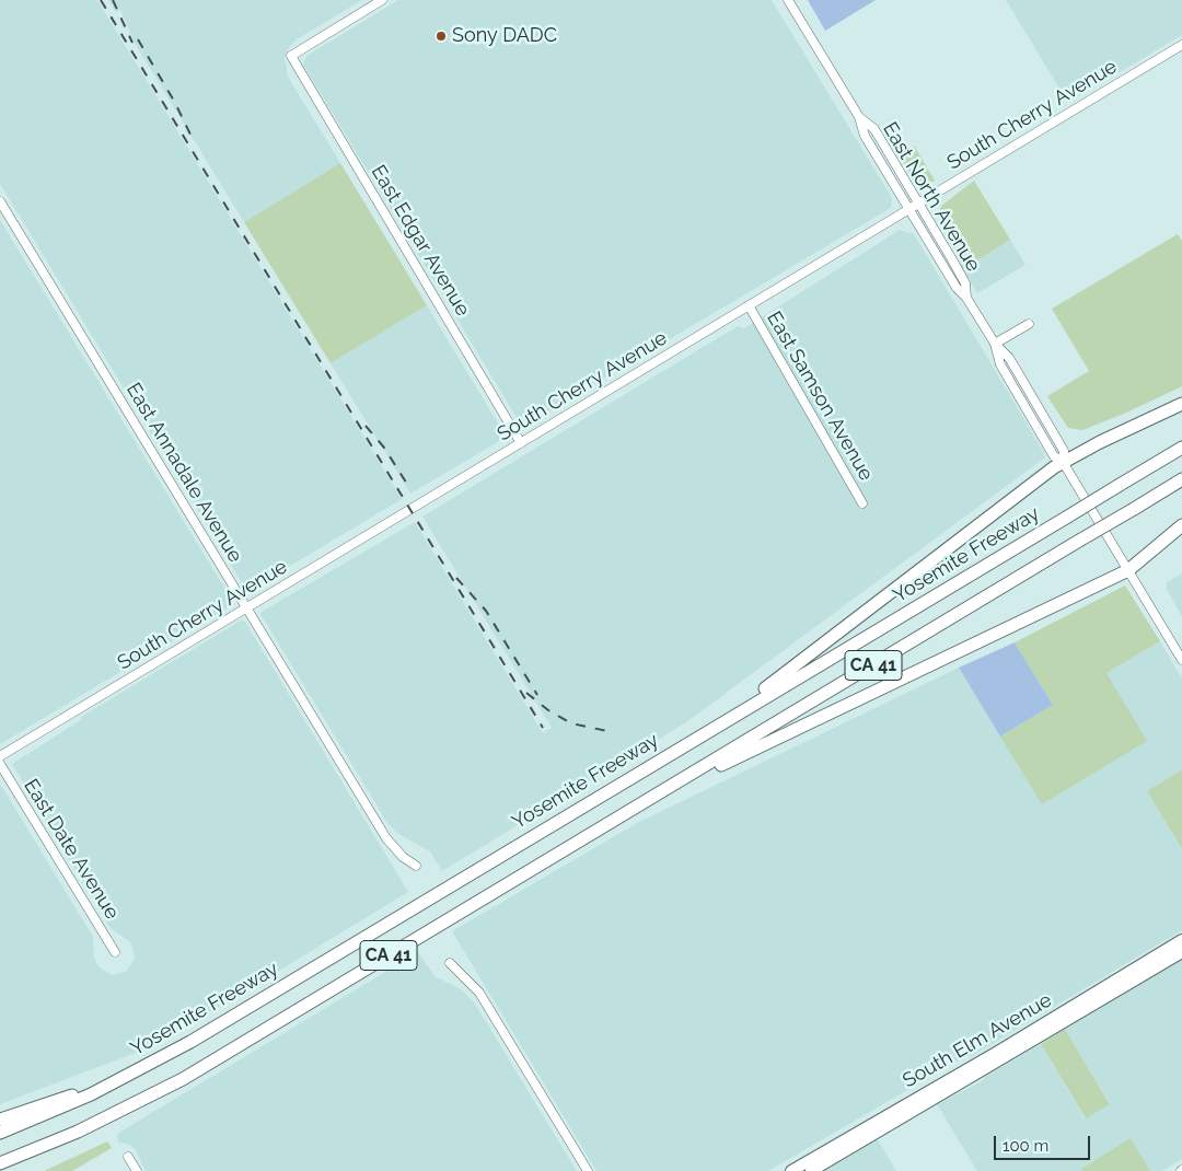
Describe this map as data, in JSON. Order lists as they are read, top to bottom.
{
  "streets": {
    "highway": ["Yosemite Freeway", "CA 41"],
    "main road": ["South Elm Avenue"],
    "street": [
      "South Cherry Avenue",
      "East North Avenue",
      "East Edgar Avenue",
      "East Samson Avenue",
      "East Annadale Avenue",
      "East Date Avenue"
    ]
  },
  "crossings": [
    ["South Cherry Avenue", "East North Avenue"],
    ["South Cherry Avenue", "East Edgar Avenue"],
    ["South Cherry Avenue", "East Samson Avenue"],
    ["South Cherry Avenue", "East Annadale Avenue"]
  ],
  "places": ["Sony DADC"],
  "scale_bar": "100 m"
}
